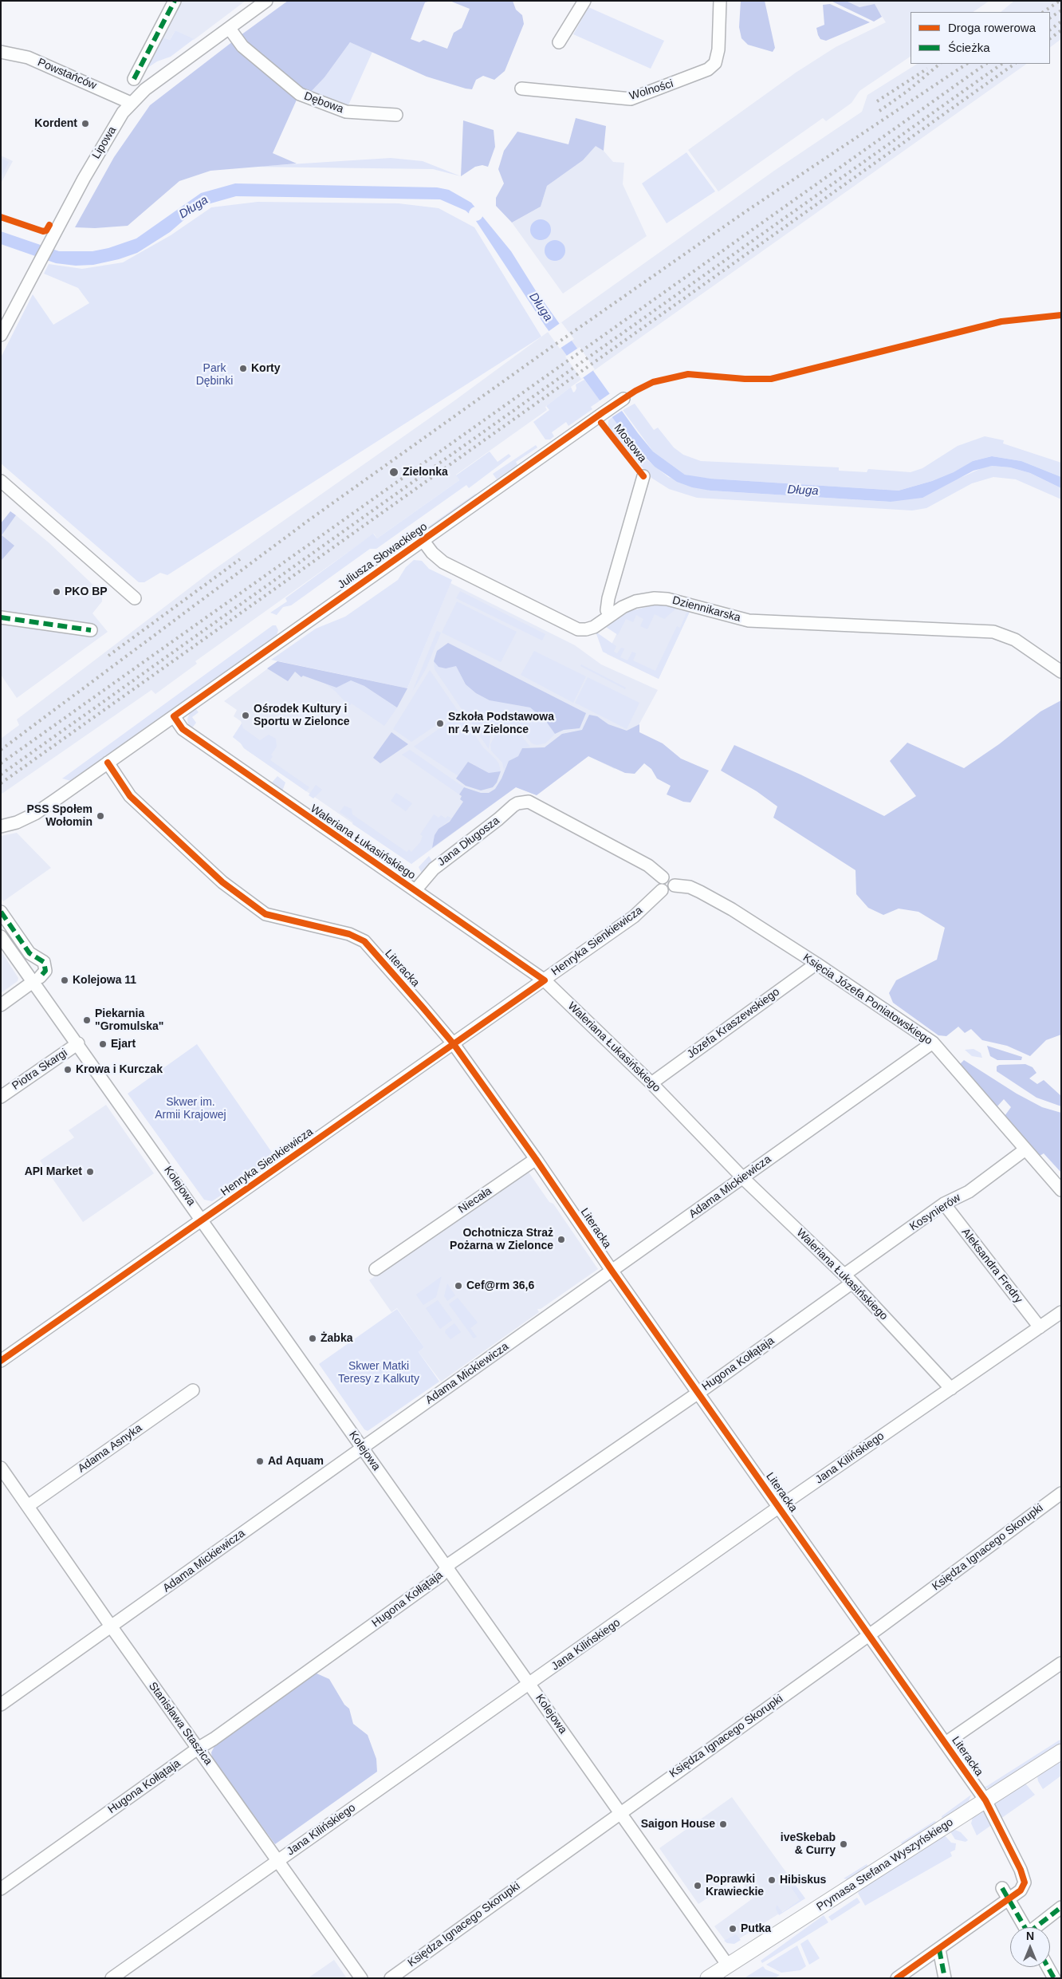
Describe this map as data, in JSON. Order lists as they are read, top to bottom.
{
  "streets": {
    "main road": ["Prymasa Stefana Wyszyńskiego"],
    "street": [
      "Powstańców",
      "Wolności",
      "Dębowa",
      "Lipowa",
      "Mostowa",
      "Juliusza Słowackiego",
      "Dziennikarska",
      "Jana Długosza",
      "Waleriana Łukasińskiego",
      "Henryka Sienkiewicza",
      "Literacka",
      "Księcia Józefa Poniatowskiego",
      "Józefa Kraszewskiego",
      "Piotra Skargi",
      "Kolejowa",
      "Adama Mickiewicza",
      "Niecała",
      "Kosynierów",
      "Aleksandra Fredry",
      "Hugona Kołłątaja",
      "Adama Asnyka",
      "Jana Kilińskiego",
      "Księdza Ignacego Skorupki",
      "Stanisława Staszica"
    ]
  },
  "crossings": [
    ["Powstańców", "Lipowa"],
    ["Dębowa", "Lipowa"],
    ["Mostowa", "Dziennikarska"],
    ["Juliusza Słowackiego", "Dziennikarska"],
    ["Juliusza Słowackiego", "Waleriana Łukasińskiego"],
    ["Juliusza Słowackiego", "Literacka"],
    ["Jana Długosza", "Waleriana Łukasińskiego"],
    ["Jana Długosza", "Henryka Sienkiewicza"],
    ["Jana Długosza", "Księcia Józefa Poniatowskiego"],
    ["Waleriana Łukasińskiego", "Henryka Sienkiewicza"],
    ["Waleriana Łukasińskiego", "Józefa Kraszewskiego"],
    ["Waleriana Łukasińskiego", "Adama Mickiewicza"],
    ["Waleriana Łukasińskiego", "Kosynierów"],
    ["Waleriana Łukasińskiego", "Hugona Kołłątaja"],
    ["Waleriana Łukasińskiego", "Jana Kilińskiego"],
    ["Henryka Sienkiewicza", "Literacka"],
    ["Henryka Sienkiewicza", "Księcia Józefa Poniatowskiego"],
    ["Henryka Sienkiewicza", "Kolejowa"],
    ["Literacka", "Adama Mickiewicza"],
    ["Literacka", "Niecała"],
    ["Literacka", "Hugona Kołłątaja"],
    ["Literacka", "Jana Kilińskiego"],
    ["Literacka", "Księdza Ignacego Skorupki"],
    ["Literacka", "Prymasa Stefana Wyszyńskiego"],
    ["Księcia Józefa Poniatowskiego", "Józefa Kraszewskiego"],
    ["Księcia Józefa Poniatowskiego", "Adama Mickiewicza"],
    ["Księcia Józefa Poniatowskiego", "Kosynierów"],
    ["Piotra Skargi", "Kolejowa"],
    ["Kolejowa", "Adama Mickiewicza"],
    ["Kolejowa", "Hugona Kołłątaja"],
    ["Kolejowa", "Jana Kilińskiego"],
    ["Kolejowa", "Księdza Ignacego Skorupki"],
    ["Kolejowa", "Prymasa Stefana Wyszyńskiego"],
    ["Adama Mickiewicza", "Stanisława Staszica"],
    ["Kosynierów", "Aleksandra Fredry"],
    ["Kosynierów", "Hugona Kołłątaja"],
    ["Aleksandra Fredry", "Jana Kilińskiego"],
    ["Hugona Kołłątaja", "Stanisława Staszica"],
    ["Adama Asnyka", "Stanisława Staszica"],
    ["Jana Kilińskiego", "Stanisława Staszica"]
  ],
  "water": ["Długa"],
  "parks": ["Park Dębinki", "Skwer im. Armii Krajowej", "Skwer Matki Teresy z Kalkuty"],
  "places": [
    "Kordent",
    "Korty",
    "Zielonka",
    "PKO BP",
    "Ośrodek Kultury i Sportu w Zielonce",
    "Szkoła Podstawowa nr 4 w Zielonce",
    "PSS Społem Wołomin",
    "Kolejowa 11",
    "Piekarnia \"Gromulska\"",
    "Ejart",
    "Krowa i Kurczak",
    "API Market",
    "Ochotnicza Straż Pożarna w Zielonce",
    "Cef@rm 36,6",
    "Żabka",
    "Ad Aquam",
    "Saigon House",
    "iveSkebab & Curry",
    "Hibiskus",
    "Poprawki Krawieckie",
    "Putka"
  ],
  "legend": ["Droga rowerowa", "Ścieżka"],
  "north": "top"
}
